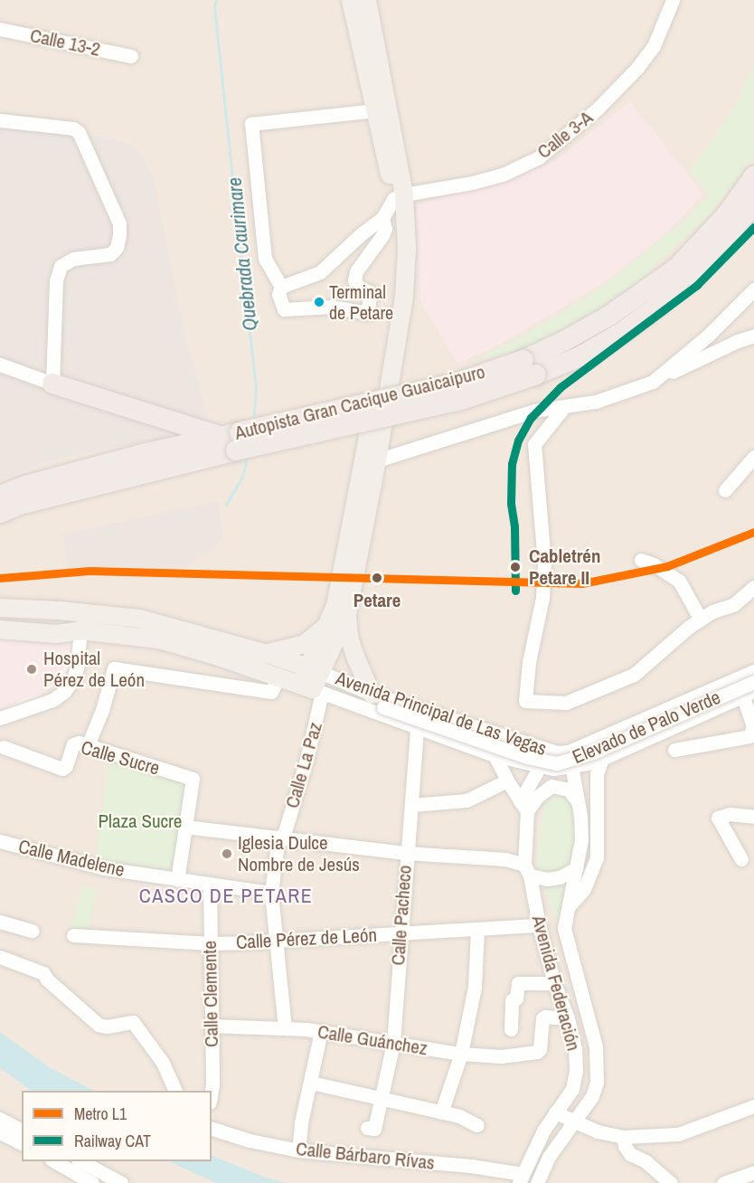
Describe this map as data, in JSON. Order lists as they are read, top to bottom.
{
  "streets": {
    "highway": ["Autopista Gran Cacique Guaicaipuro"],
    "street": [
      "Calle 13-2",
      "Calle 3-A",
      "Avenida Principal de Las Vegas",
      "Elevado de Palo Verde",
      "Calle Sucre",
      "Calle La Paz",
      "Calle Madelene",
      "Calle Pacheco",
      "Calle Pérez de León",
      "Avenida Federación",
      "Calle Clemente",
      "Calle Guánchez",
      "Calle Bárbaro Rívas"
    ]
  },
  "crossings": [
    ["Avenida Principal de Las Vegas", "Elevado de Palo Verde"],
    ["Avenida Principal de Las Vegas", "Calle La Paz"],
    ["Avenida Principal de Las Vegas", "Calle Pacheco"],
    ["Calle La Paz", "Calle Madelene"],
    ["Calle La Paz", "Calle Pérez de León"],
    ["Calle La Paz", "Calle Guánchez"],
    ["Calle Madelene", "Calle Clemente"],
    ["Calle Pacheco", "Calle Pérez de León"],
    ["Calle Pacheco", "Calle Guánchez"],
    ["Calle Pérez de León", "Avenida Federación"],
    ["Calle Pérez de León", "Calle Clemente"],
    ["Avenida Federación", "Calle Guánchez"],
    ["Avenida Federación", "Calle Bárbaro Rívas"],
    ["Calle Clemente", "Calle Guánchez"]
  ],
  "districts": ["CASCO DE PETARE"],
  "water": ["Quebrada Caurimare"],
  "parks": ["Plaza Sucre"],
  "places": [
    "Terminal de Petare",
    "Cabletrén Petare II",
    "Petare",
    "Hospital Pérez de León",
    "Iglesia Dulce Nombre de Jesús"
  ],
  "lines": ["rail line CAT", "metro line L1"],
  "legend": ["Metro L1", "Railway CAT"]
}
